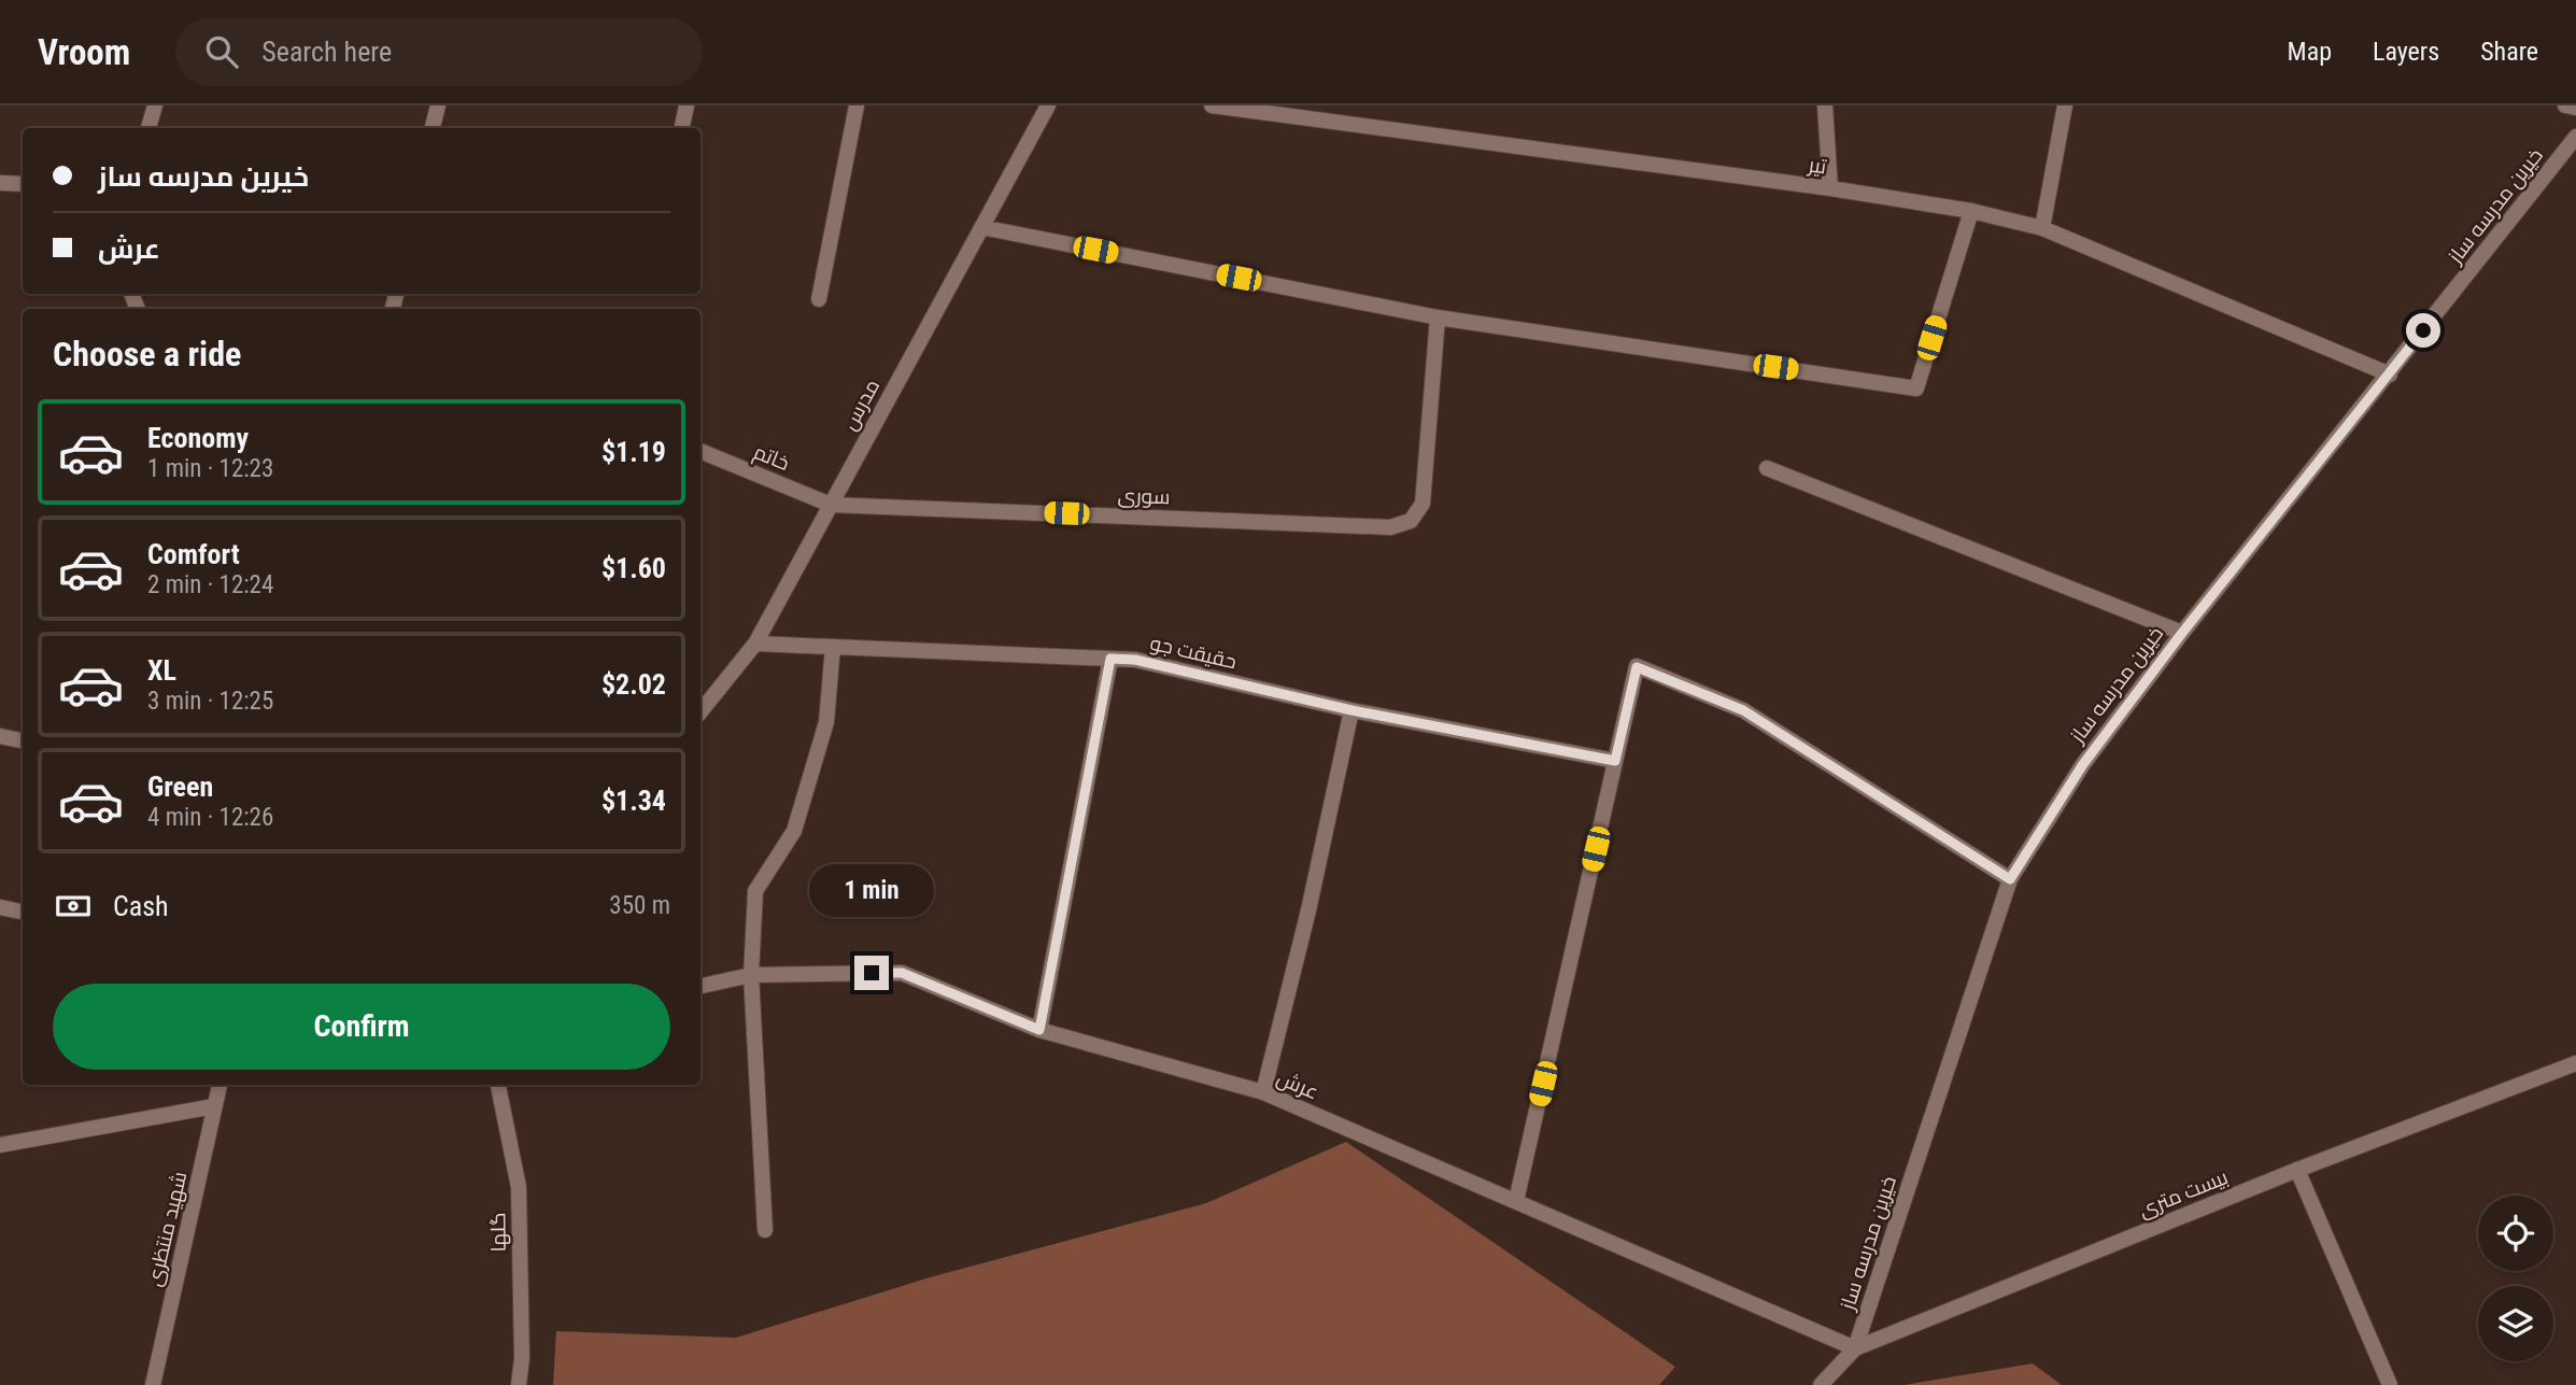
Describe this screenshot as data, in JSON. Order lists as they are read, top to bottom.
{
  "streets": {
    "street": [
      "تیر",
      "خیرین مدرسه ساز",
      "مدرس",
      "خاتم",
      "سوری",
      "حقیقت جو",
      "عرش",
      "بیست متری",
      "شهید منتظری",
      "گلها"
    ]
  },
  "crossings": [
    ["تیر", "خیرین مدرسه ساز"],
    ["خیرین مدرسه ساز", "عرش"],
    ["خیرین مدرسه ساز", "بیست متری"],
    ["مدرس", "خاتم"],
    ["مدرس", "سوری"],
    ["مدرس", "حقیقت جو"],
    ["خاتم", "سوری"],
    ["عرش", "بیست متری"]
  ],
  "page": {
    "header": "Vroom",
    "search": "Search here",
    "nav": ["Map", "Layers", "Share"],
    "banner": ["خیرین مدرسه ساز", "عرش"],
    "heading": "Choose a ride",
    "list": [
      {
        "name": "Economy",
        "note": "1 min · 12:23",
        "value": "$1.19"
      },
      {
        "name": "Comfort",
        "note": "2 min · 12:24",
        "value": "$1.60"
      },
      {
        "name": "XL",
        "note": "3 min · 12:25",
        "value": "$2.02"
      },
      {
        "name": "Green",
        "note": "4 min · 12:26",
        "value": "$1.34"
      }
    ],
    "bubble": "1 min",
    "pay": ["Cash", "350 m"],
    "buttons": "Confirm"
  }
}
